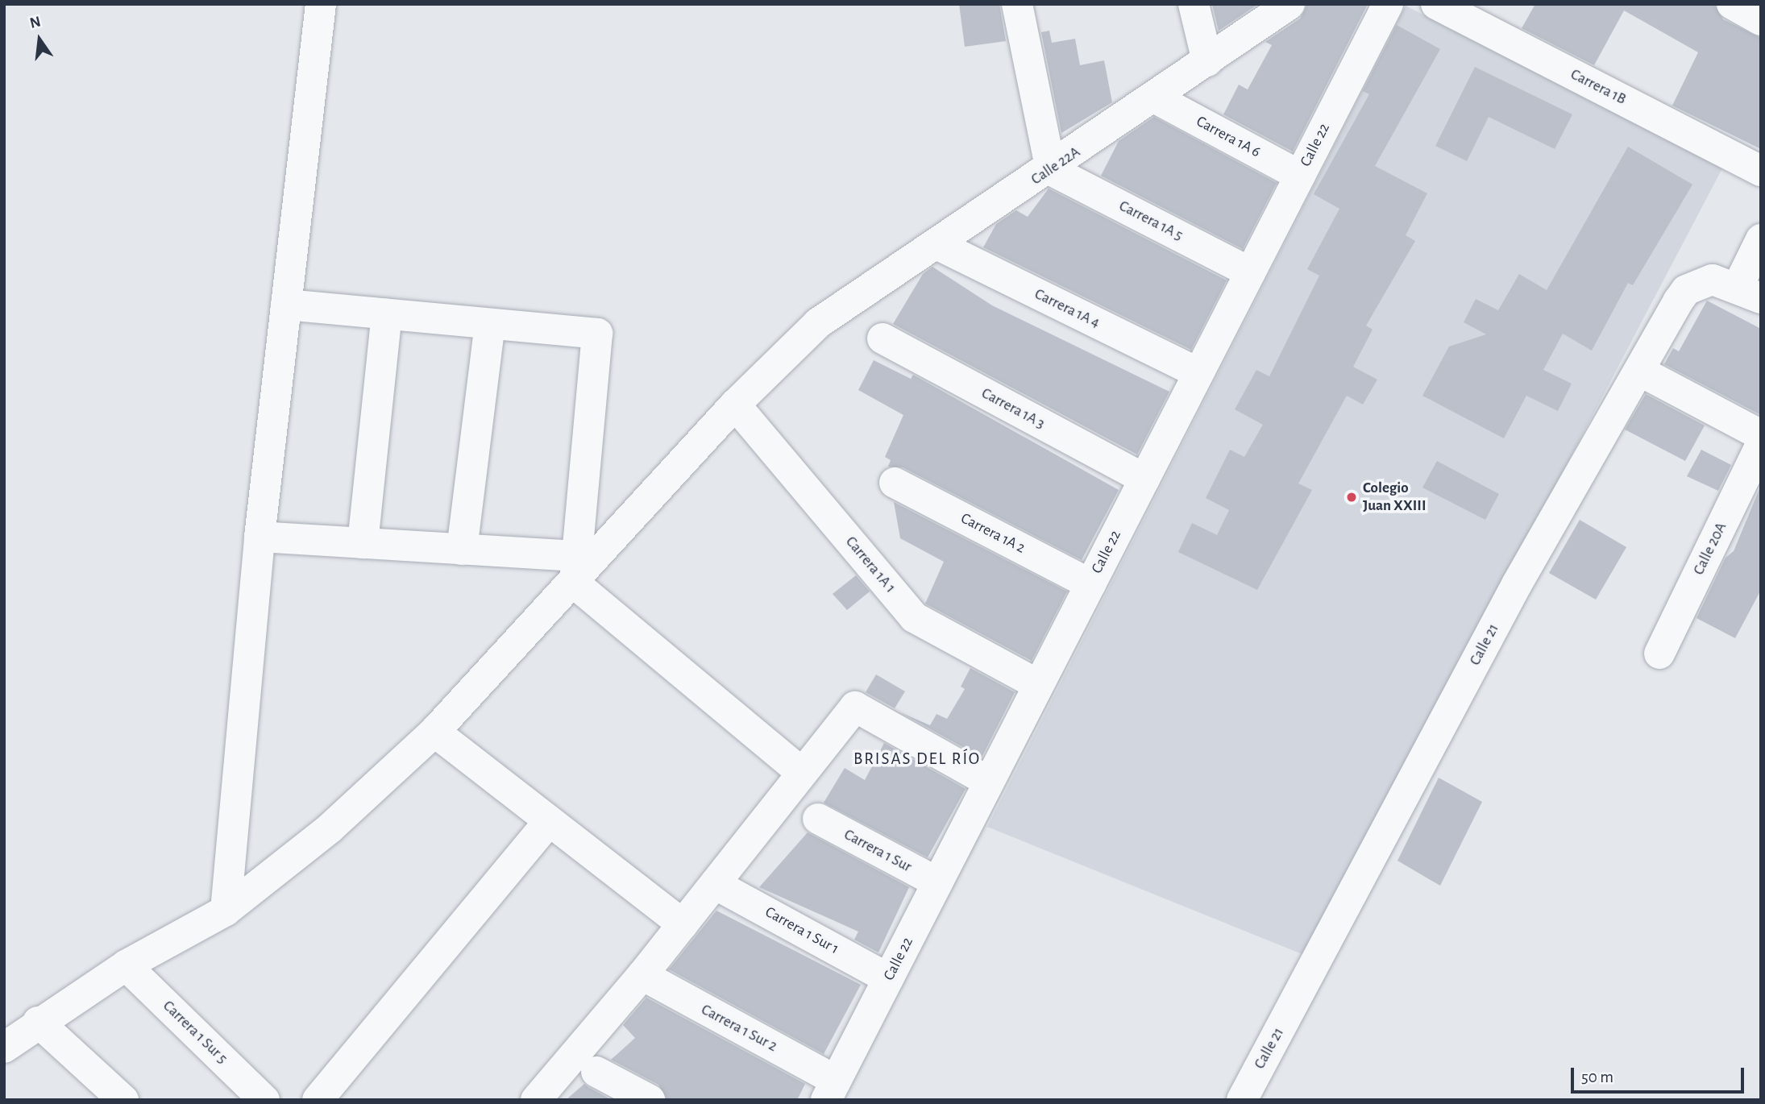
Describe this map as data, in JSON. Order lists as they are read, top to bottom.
{
  "streets": {
    "street": [
      "Carrera 1B",
      "Carrera 1A 6",
      "Calle 22",
      "Calle 22A",
      "Carrera 1A 5",
      "Carrera 1A 4",
      "Carrera 1A 3",
      "Carrera 1A 2",
      "Calle 20A",
      "Carrera 1A 1",
      "Calle 21",
      "Carrera 1 Sur",
      "Carrera 1 Sur 1",
      "Carrera 1 Sur 2",
      "Carrera 1 Sur 5"
    ]
  },
  "crossings": [
    ["Carrera 1A 6", "Calle 22"],
    ["Carrera 1A 6", "Calle 22A"],
    ["Calle 22", "Carrera 1A 5"],
    ["Calle 22", "Carrera 1A 4"],
    ["Calle 22", "Carrera 1A 3"],
    ["Calle 22", "Carrera 1A 2"],
    ["Calle 22", "Carrera 1A 1"],
    ["Calle 22", "Carrera 1 Sur"],
    ["Calle 22", "Carrera 1 Sur 1"],
    ["Calle 22", "Carrera 1 Sur 2"],
    ["Calle 22A", "Carrera 1A 5"],
    ["Calle 22A", "Carrera 1A 4"],
    ["Calle 22A", "Carrera 1A 1"],
    ["Calle 22A", "Carrera 1 Sur 5"]
  ],
  "districts": ["BRISAS DEL RÍO"],
  "places": ["Colegio Juan XXIII"],
  "scale_bar": "50 m",
  "north": "top"
}
